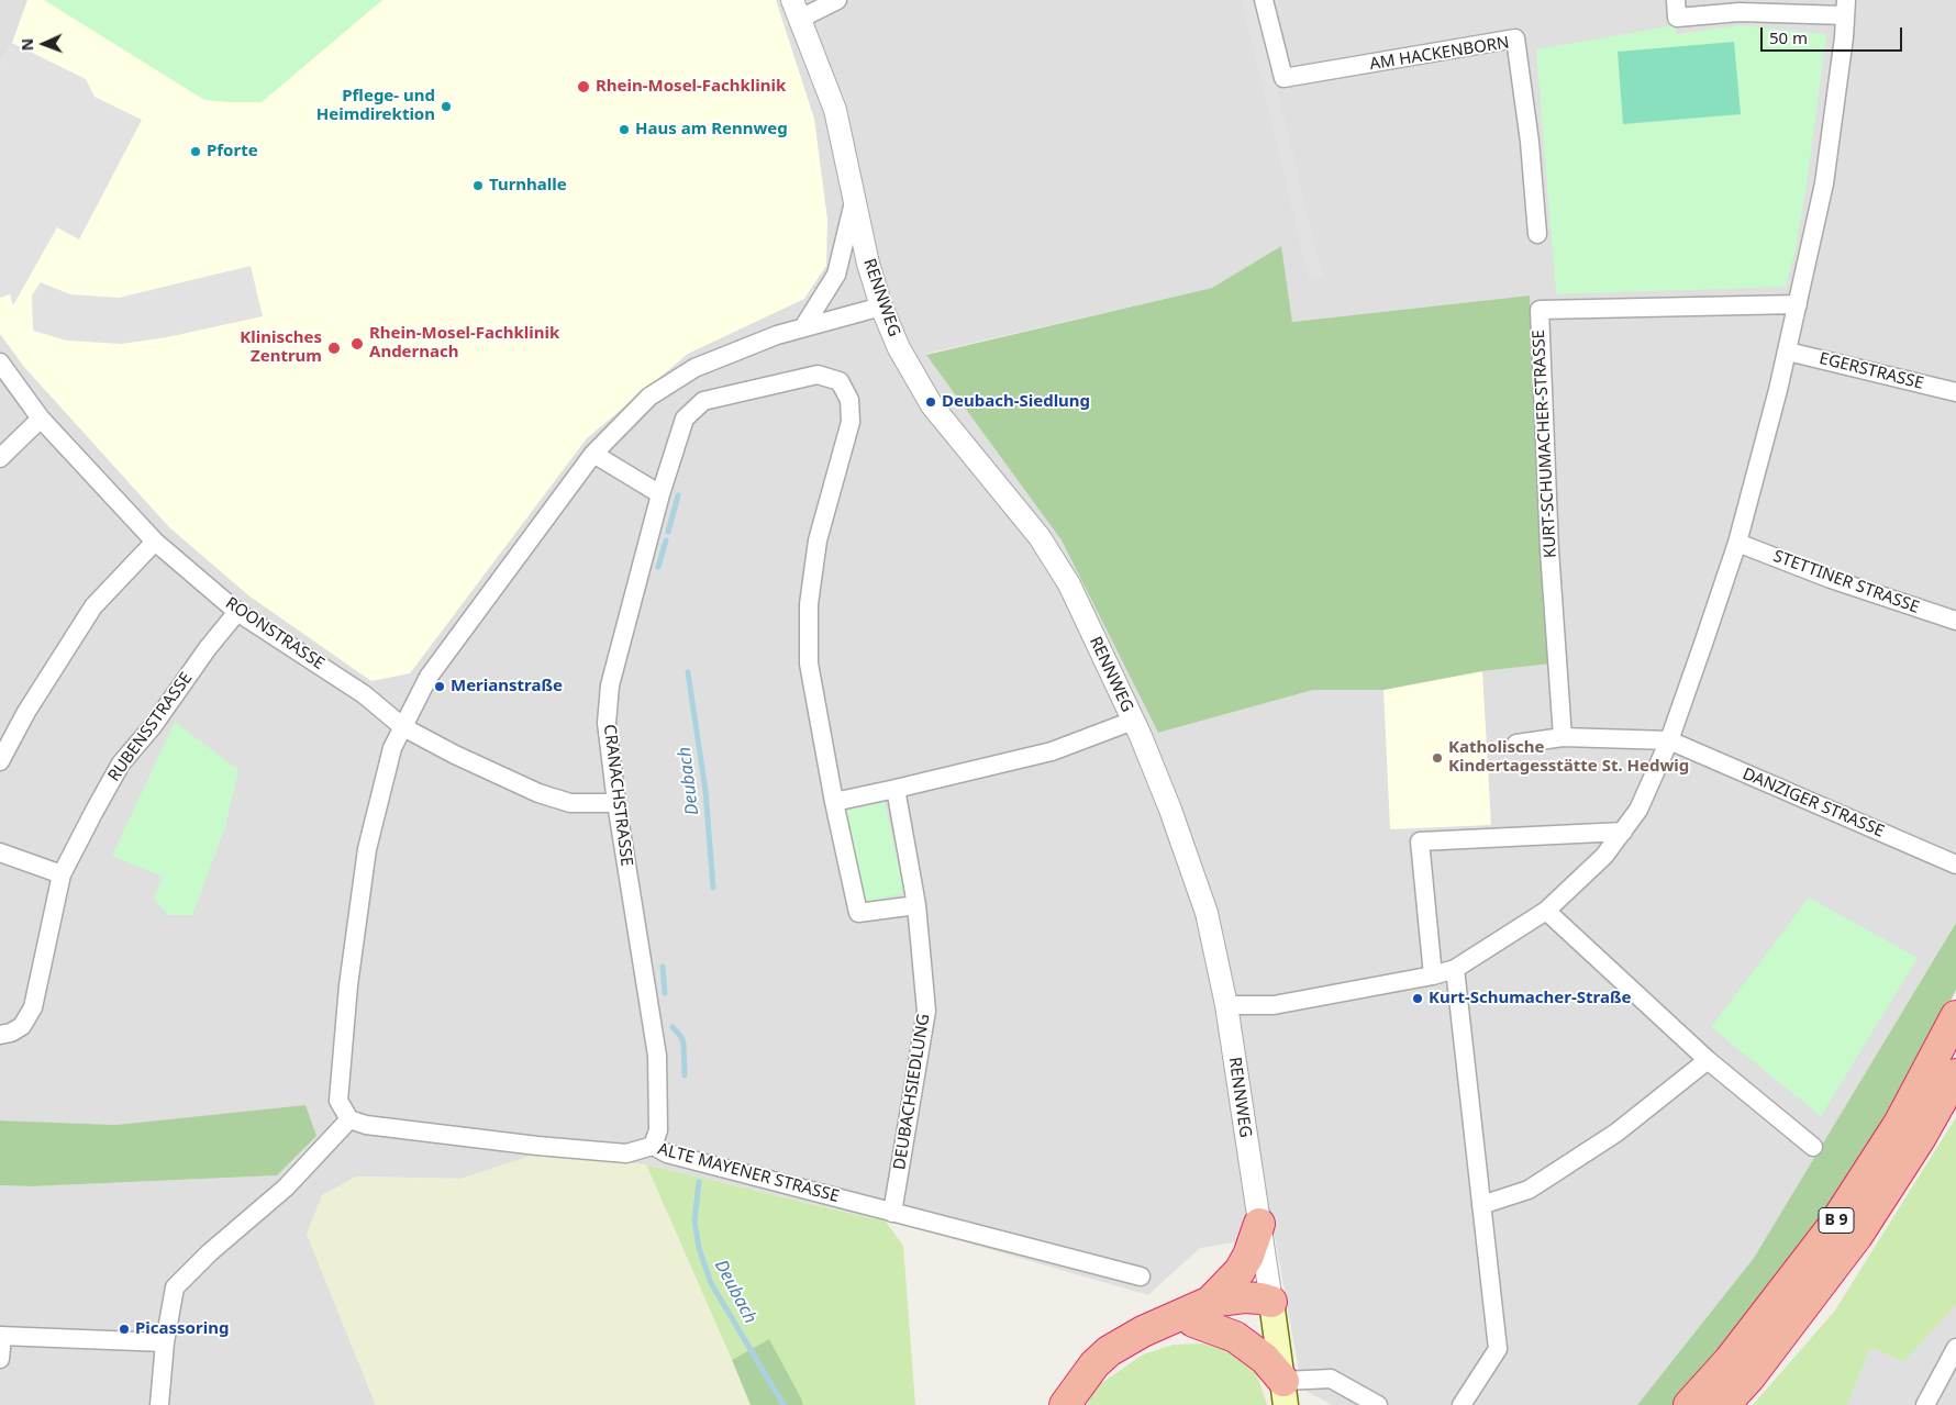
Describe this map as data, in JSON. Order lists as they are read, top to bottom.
{
  "streets": {
    "highway": ["B 9"],
    "main road": ["RENNWEG"],
    "street": [
      "AM HACKENBORN",
      "EGERSTRASSE",
      "KURT-SCHUMACHER-STRASSE",
      "STETTINER STRASSE",
      "ROONSTRASSE",
      "RUBENSSTRASSE",
      "CRANACHSTRASSE",
      "DANZIGER STRASSE",
      "DEUBACHSIEDLUNG",
      "ALTE MAYENER STRASSE"
    ]
  },
  "crossings": [
    ["ROONSTRASSE", "RUBENSSTRASSE"],
    ["ROONSTRASSE", "CRANACHSTRASSE"],
    ["CRANACHSTRASSE", "ALTE MAYENER STRASSE"],
    ["DEUBACHSIEDLUNG", "ALTE MAYENER STRASSE"]
  ],
  "water": ["Deubach"],
  "places": [
    "Rhein-Mosel-Fachklinik",
    "Pflege- und Heimdirektion",
    "Haus am Rennweg",
    "Pforte",
    "Turnhalle",
    "Rhein-Mosel-Fachklinik Andernach",
    "Klinisches Zentrum",
    "Deubach-Siedlung",
    "Merianstraße",
    "Katholische Kindertagesstätte St. Hedwig",
    "Kurt-Schumacher-Straße",
    "Picassoring"
  ],
  "scale_bar": "50 m",
  "north": "left"
}
